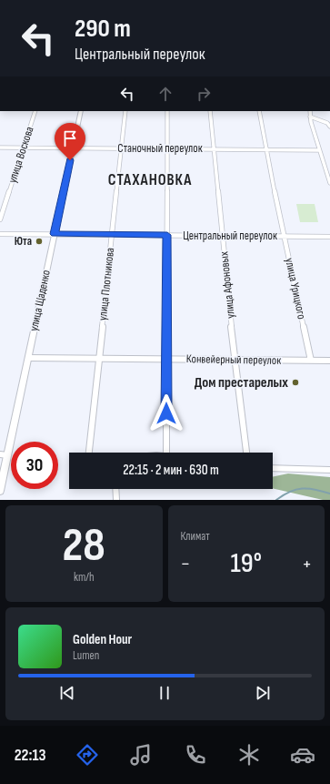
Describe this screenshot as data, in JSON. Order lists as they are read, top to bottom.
{
  "streets": {
    "street": [
      "Станочный переулок",
      "улица Воскова",
      "Центральный переулок",
      "улица Плотникова",
      "улица Афоновых",
      "улица Урицкого",
      "улица Щаденко",
      "Конвейерный переулок"
    ]
  },
  "crossings": [
    ["Станочный переулок", "улица Воскова"],
    ["Станочный переулок", "улица Плотникова"],
    ["Станочный переулок", "улица Афоновых"],
    ["Станочный переулок", "улица Урицкого"],
    ["Станочный переулок", "улица Щаденко"],
    ["Центральный переулок", "улица Плотникова"],
    ["Центральный переулок", "улица Афоновых"],
    ["Центральный переулок", "улица Урицкого"],
    ["Центральный переулок", "улица Щаденко"],
    ["улица Плотникова", "Конвейерный переулок"],
    ["улица Афоновых", "Конвейерный переулок"],
    ["улица Урицкого", "Конвейерный переулок"],
    ["улица Щаденко", "Конвейерный переулок"]
  ],
  "districts": ["СТАХАНОВКА"],
  "places": ["Юта", "Дом престарелых"],
  "page": {
    "turn": ["290 m", "Центральный переулок"],
    "limit": "30",
    "trip": "22:15 · 2 мин · 630 m",
    "tile": [
      ["28", "km/h"],
      "Климат"
    ],
    "heat": ["−", "19°", "+"],
    "song": ["Golden Hour", "Lumen"],
    "tabs": "22:13"
  }
}
